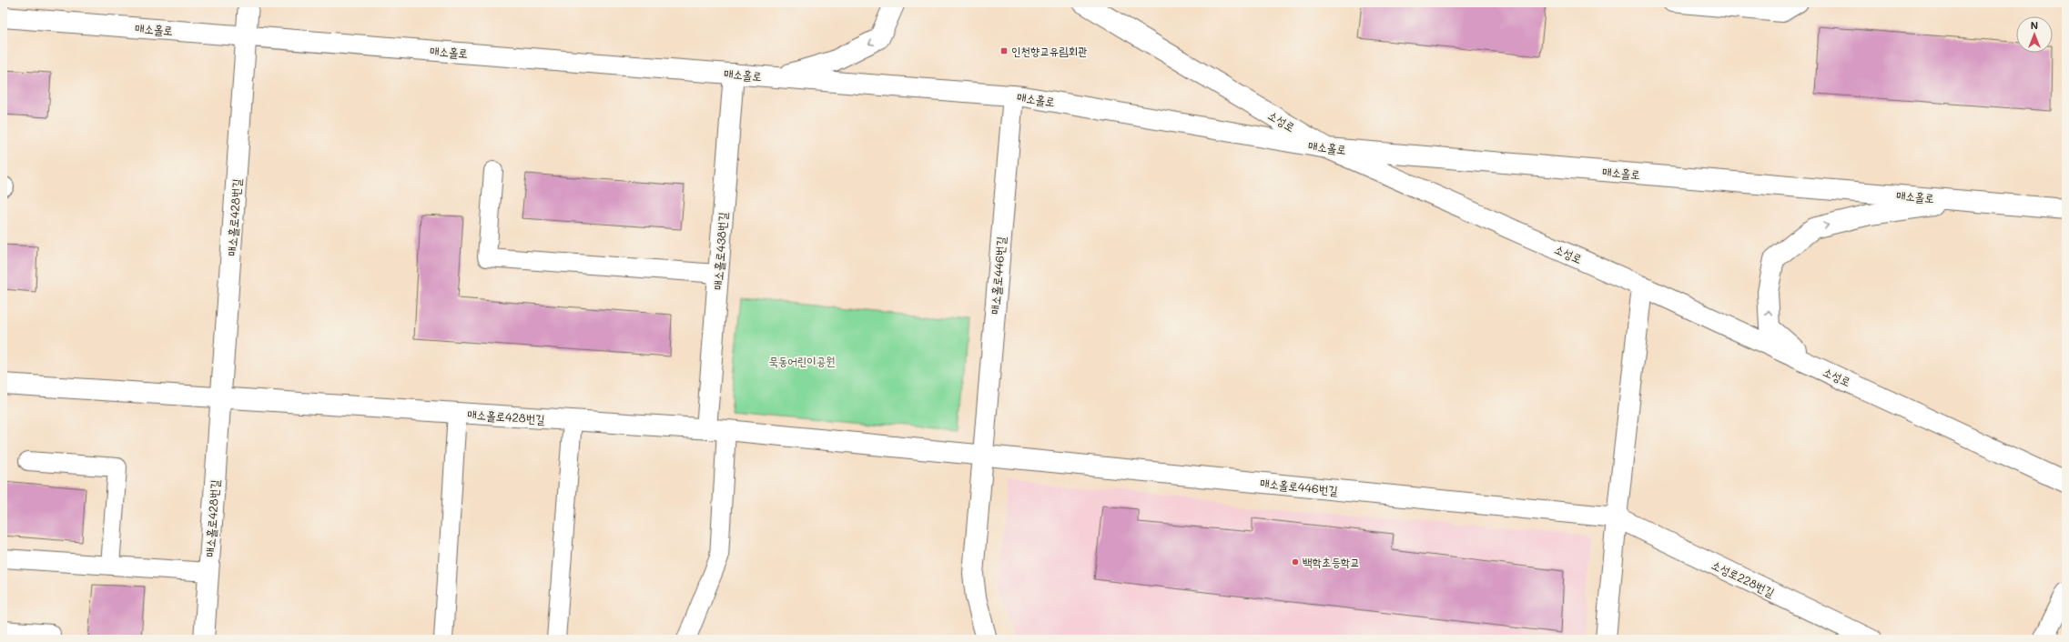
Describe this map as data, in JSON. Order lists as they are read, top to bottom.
{
  "streets": {
    "street": [
      "매소홀로",
      "소성로",
      "매소홀로428번길",
      "매소홀로438번길",
      "매소홀로446번길",
      "소성로228번길"
    ]
  },
  "crossings": [
    ["매소홀로", "소성로"],
    ["매소홀로", "매소홀로428번길"],
    ["매소홀로", "매소홀로438번길"],
    ["매소홀로", "매소홀로446번길"],
    ["매소홀로428번길", "매소홀로438번길"],
    ["매소홀로428번길", "매소홀로446번길"],
    ["매소홀로446번길", "소성로228번길"]
  ],
  "parks": ["묵동어린이공원"],
  "places": {
    "transit": ["인천향교유림회관"],
    "other": ["백학초등학교"]
  },
  "north": "top"
}
